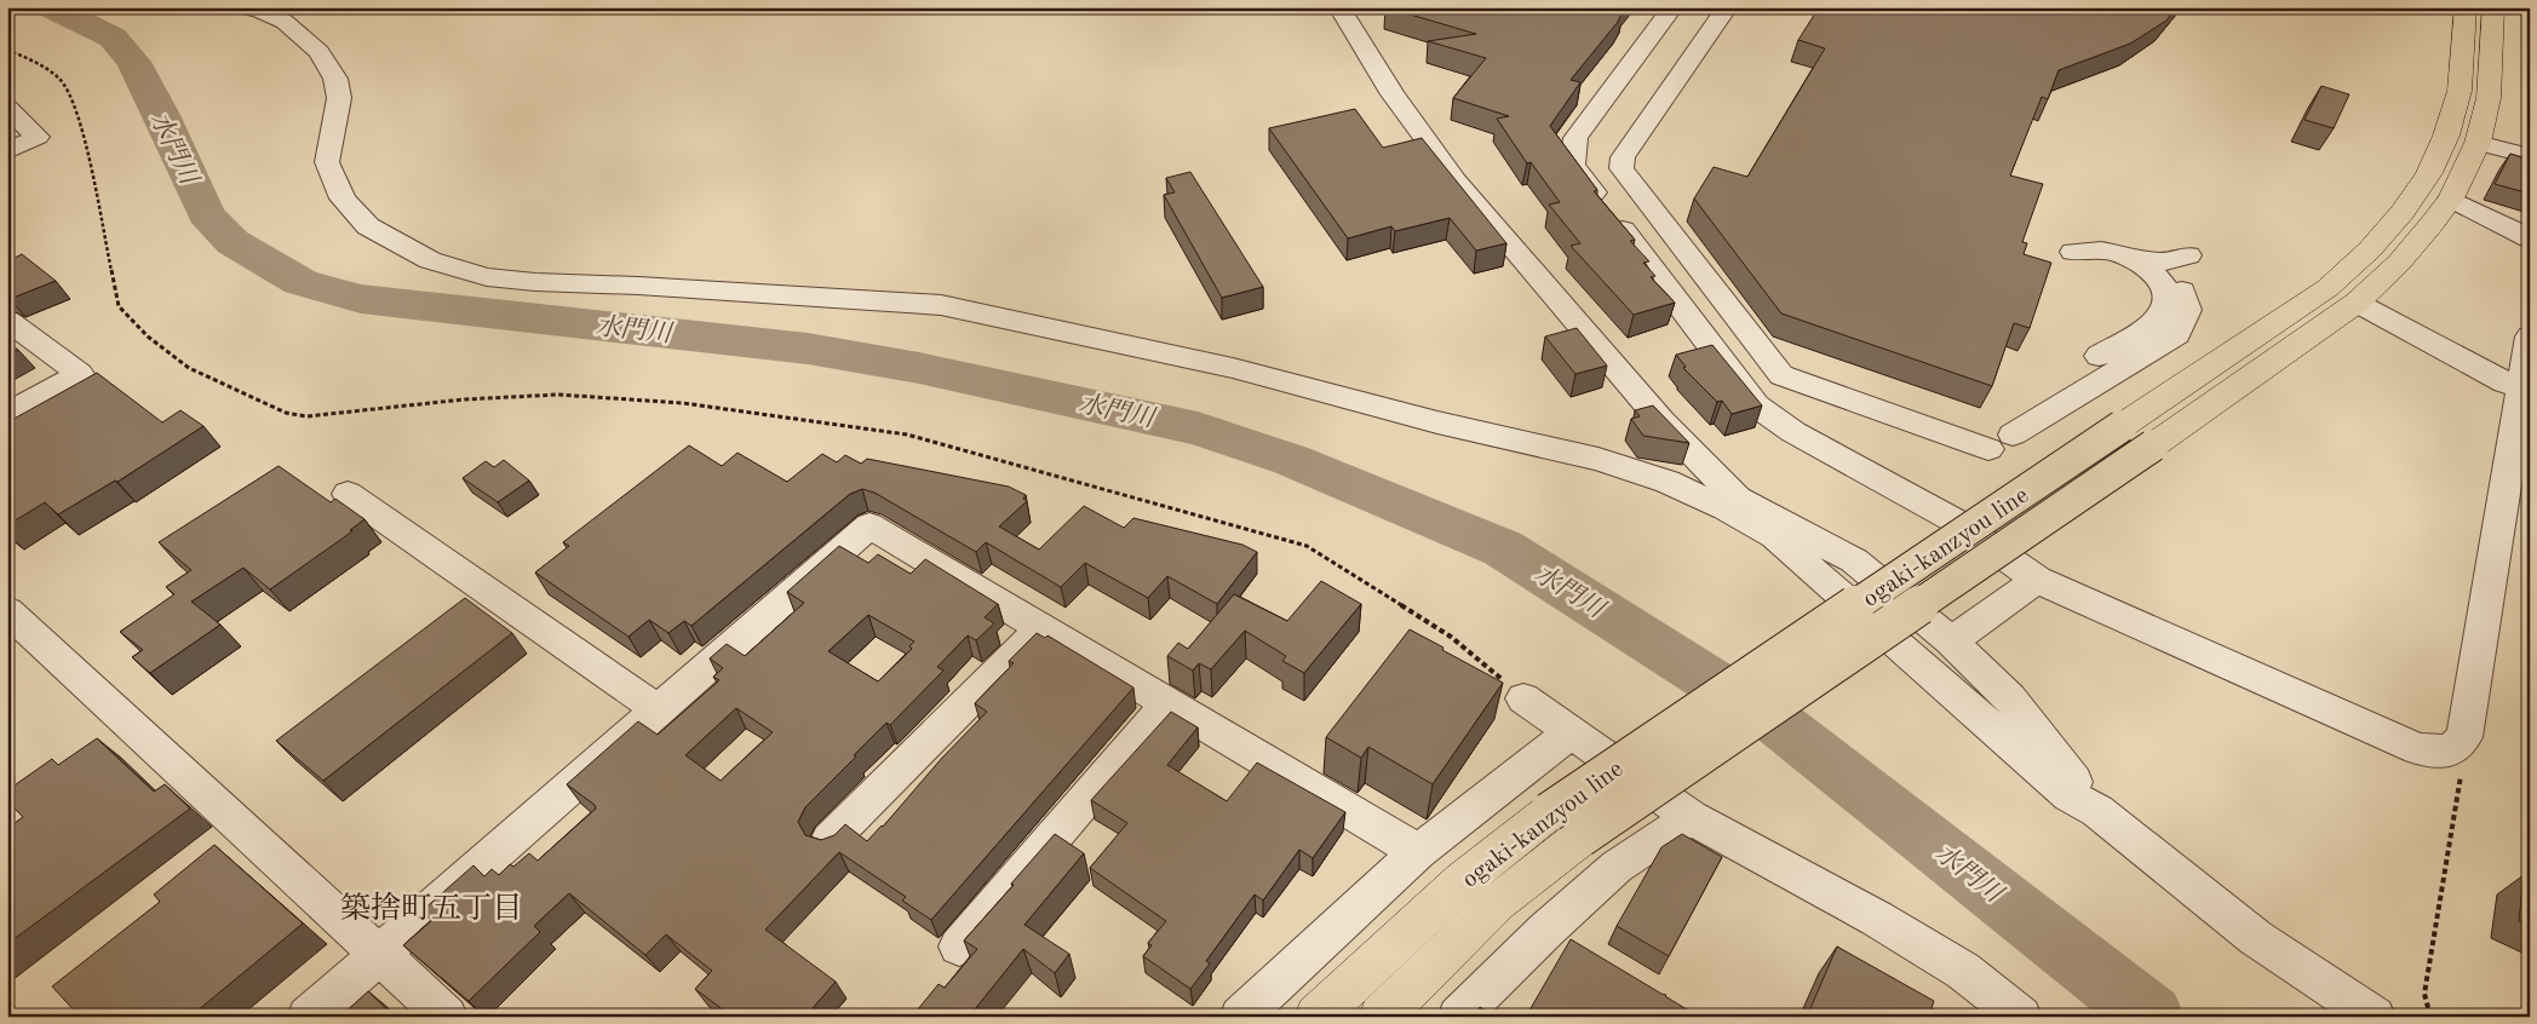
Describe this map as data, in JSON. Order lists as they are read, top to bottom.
{
  "streets": {
    "main road": ["ogaki-kanzyou line"]
  },
  "districts": ["築捨町五丁目"],
  "water": ["水門川"]
}
